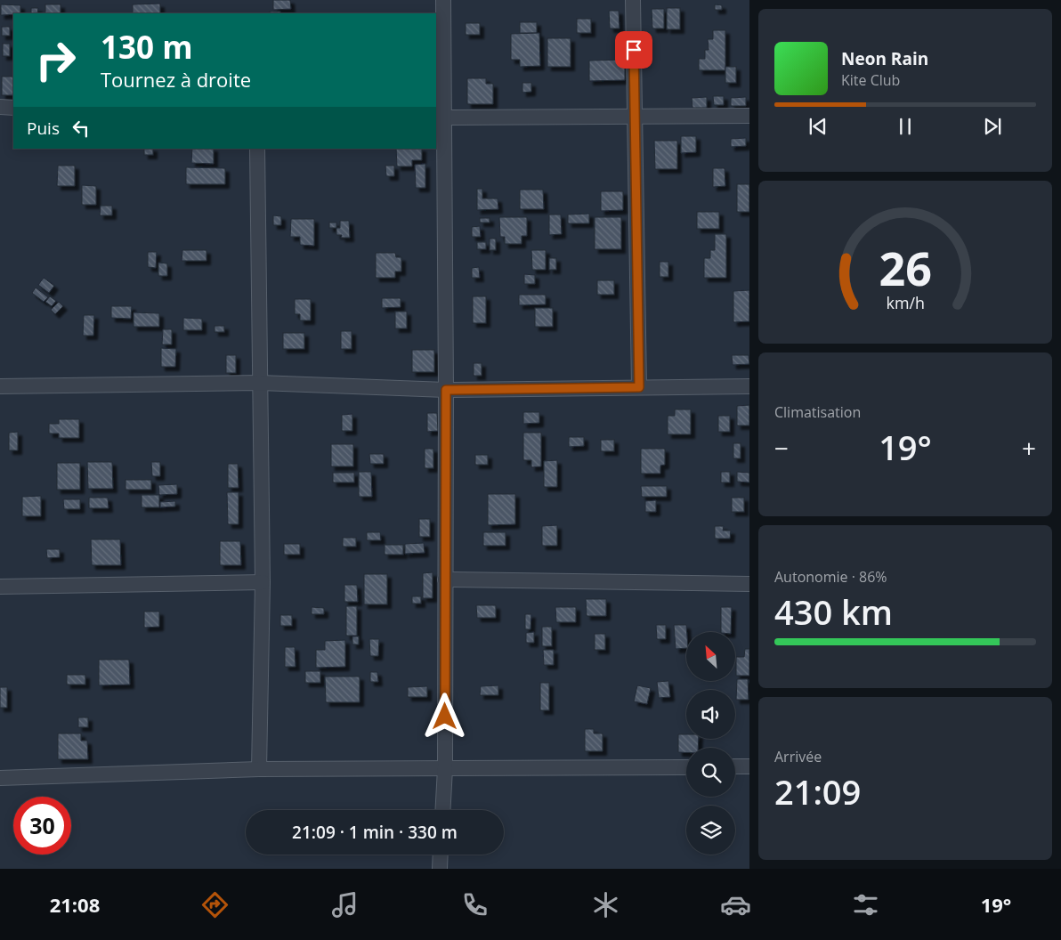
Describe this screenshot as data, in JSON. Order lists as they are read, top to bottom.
{
  "north": "top left",
  "page": {
    "turn": ["130 m", "Tournez à droite"],
    "song": ["Neon Rain", "Kite Club"],
    "then": "Puis",
    "tile": [
      "Climatisation",
      ["Autonomie · 86%", "430 km"],
      ["Arrivée", "21:09"]
    ],
    "heat": ["−", "19°", "+"],
    "limit": "30",
    "trip": "21:09 · 1 min · 330 m",
    "tabs": ["21:08", "19°"],
    "gauge": ["26", "km/h"]
  }
}
